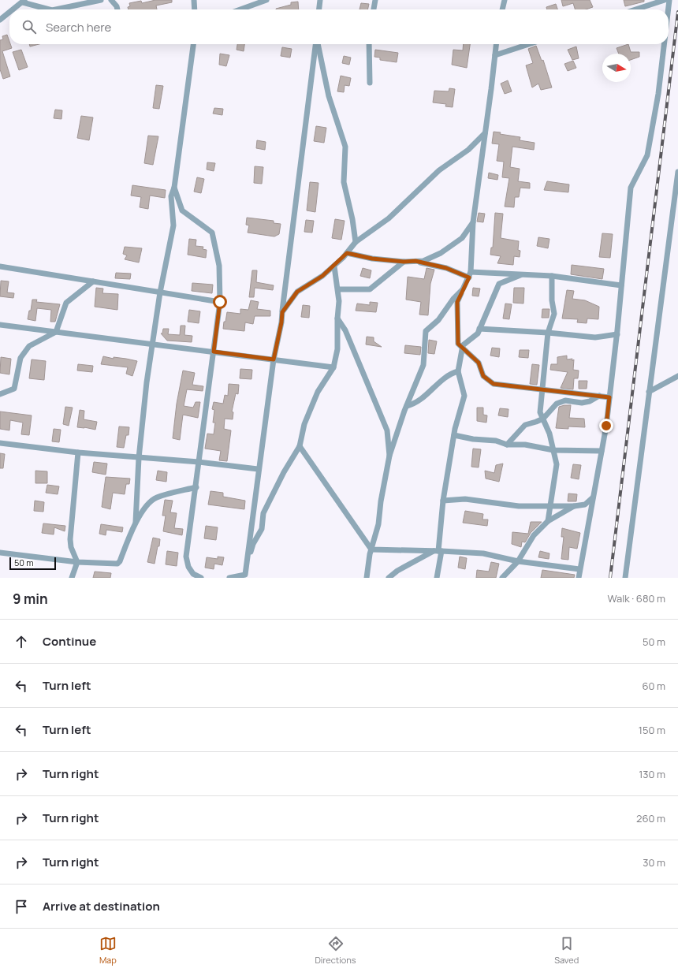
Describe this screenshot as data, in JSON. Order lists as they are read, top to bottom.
{
  "scale_bar": "50 m",
  "north": "right",
  "page": {
    "search": "Search here",
    "scale": "50 m",
    "heading": ["9 min", "Walk · 680 m"],
    "list": [
      ["Continue", "50 m"],
      ["Turn left", "60 m"],
      ["Turn left", "150 m"],
      ["Turn right", "130 m"],
      ["Turn right", "260 m"],
      ["Turn right", "30 m"],
      "Arrive at destination"
    ],
    "nav": ["Map", "Directions", "Saved"]
  }
}
